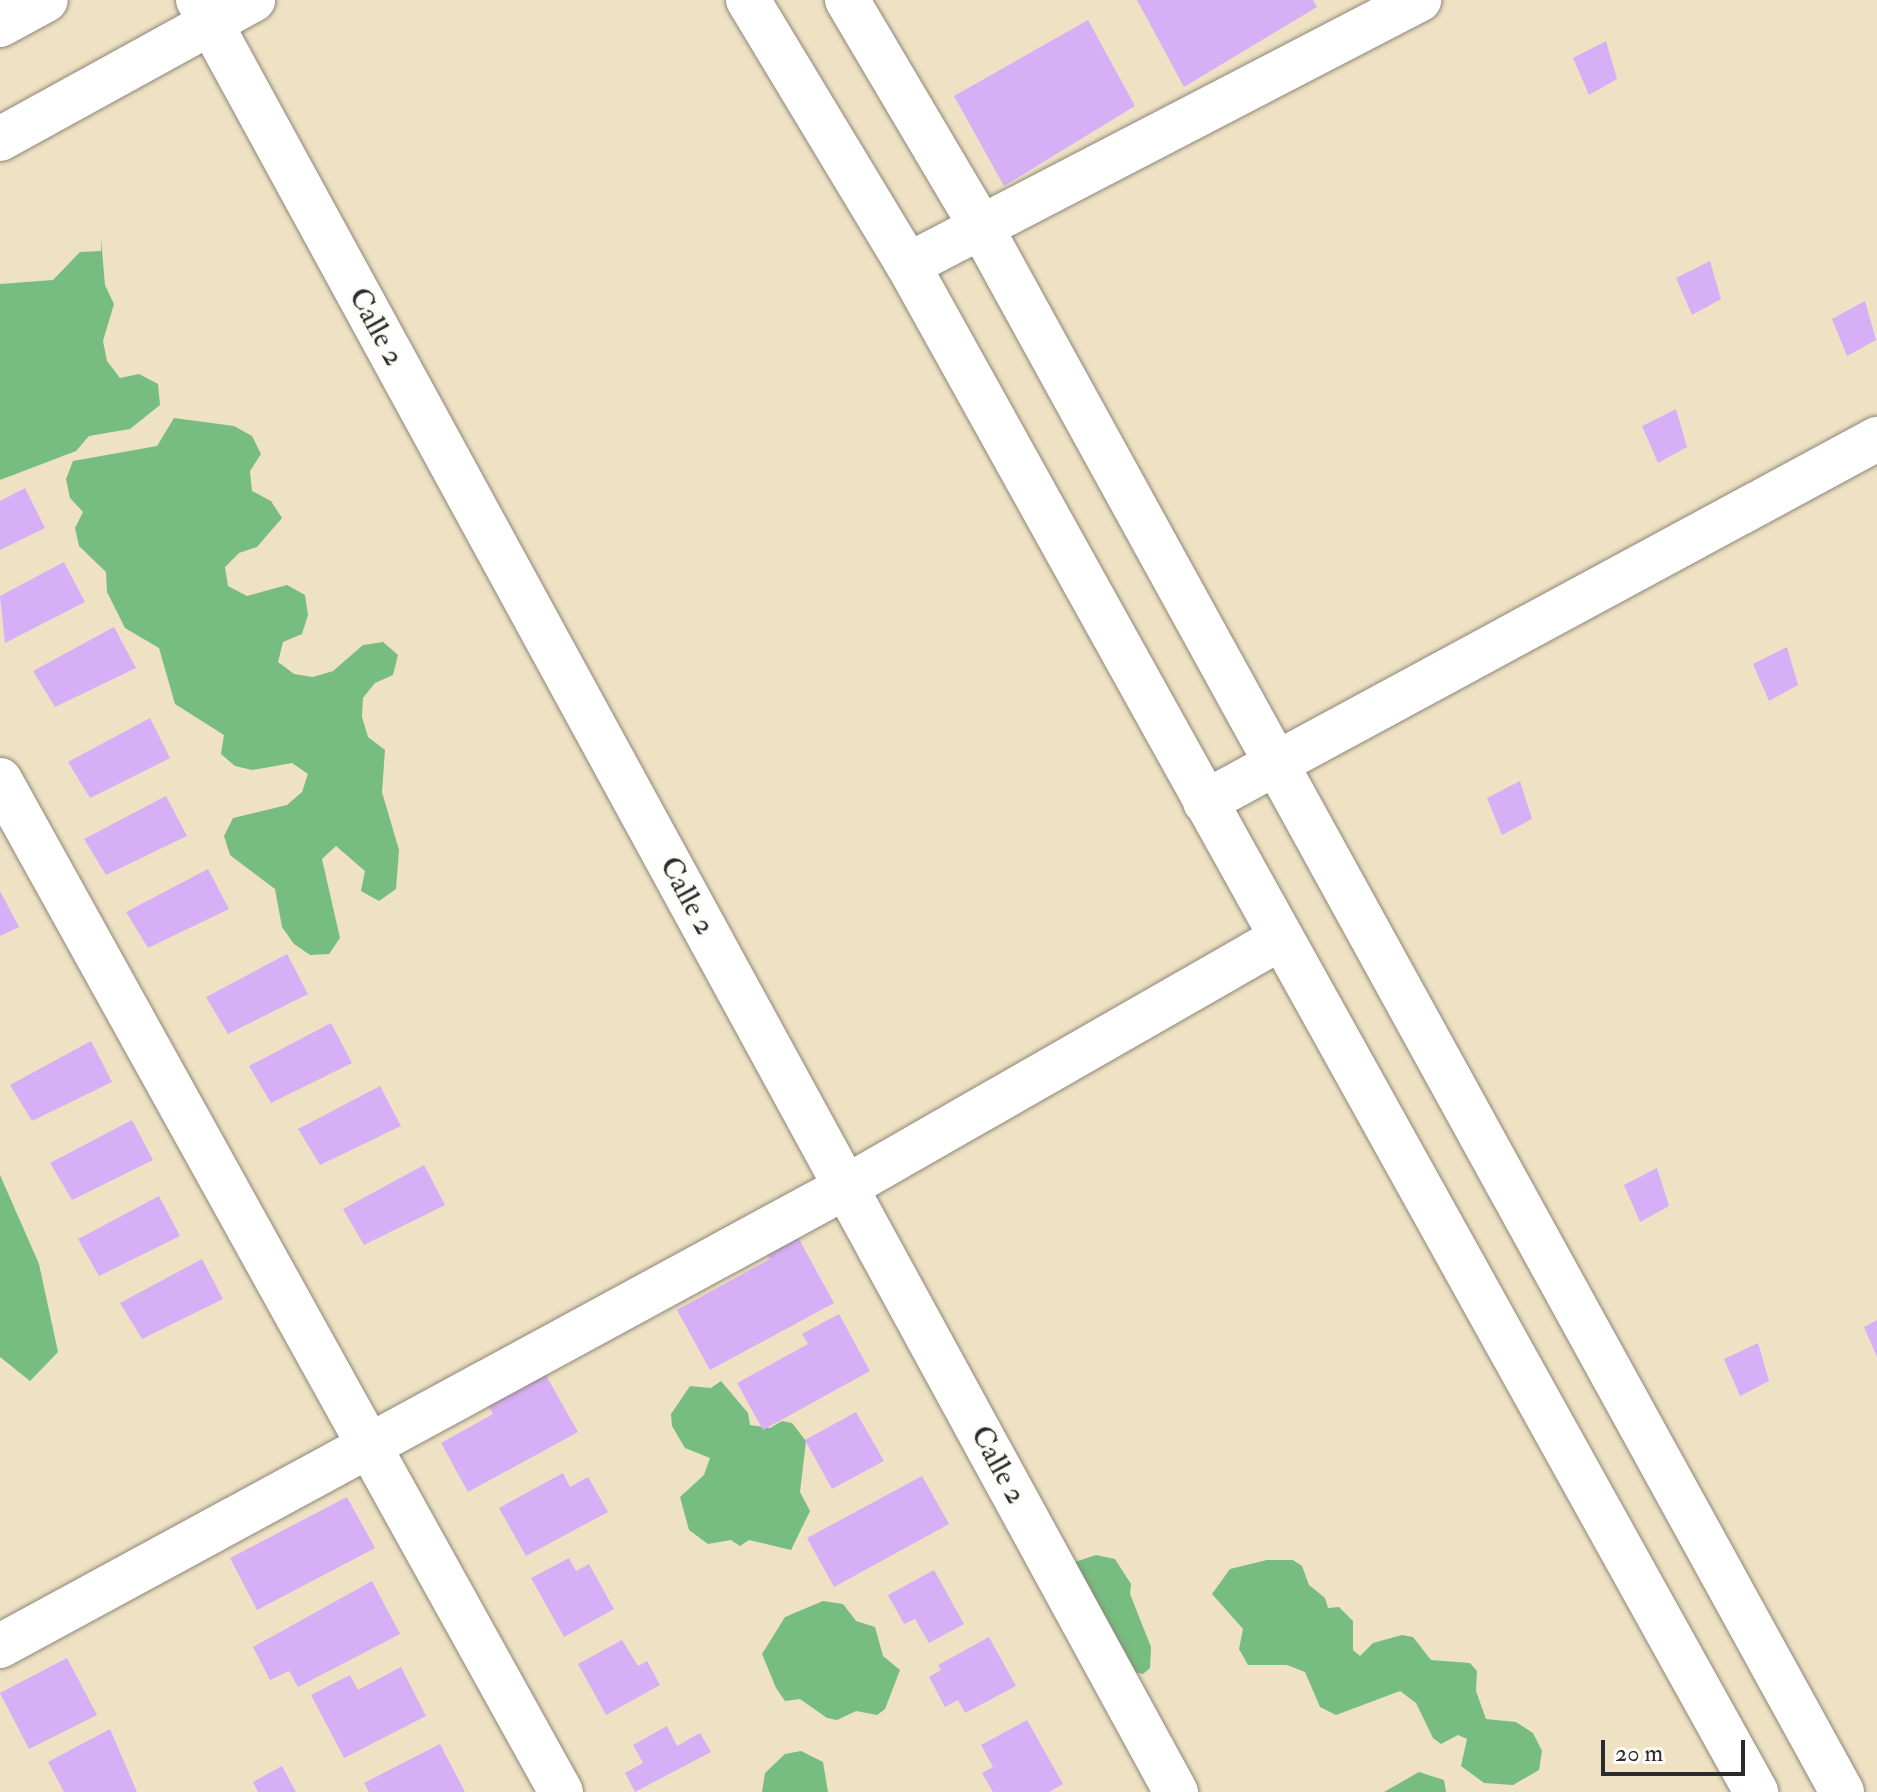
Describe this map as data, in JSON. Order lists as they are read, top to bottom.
{
  "streets": {
    "street": ["Calle 2"]
  },
  "scale_bar": "20 m"
}
